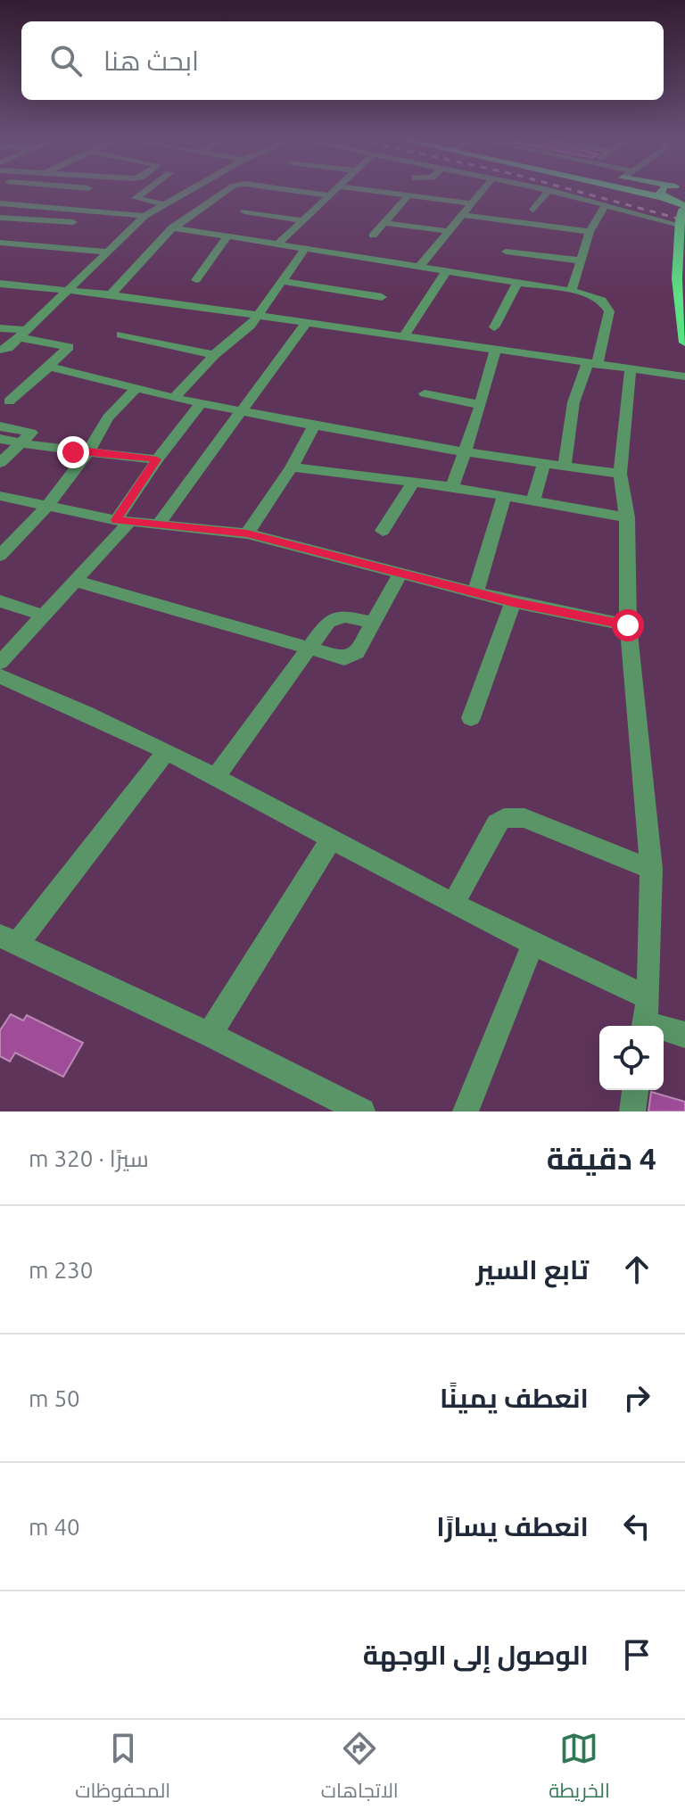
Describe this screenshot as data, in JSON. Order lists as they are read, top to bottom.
{
  "page": {
    "search": "ابحث هنا",
    "heading": ["4 دقيقة", "سيرًا · 320 m"],
    "list": [
      ["تابع السير", "230 m"],
      ["انعطف يمينًا", "50 m"],
      ["انعطف يسارًا", "40 m"],
      "الوصول إلى الوجهة"
    ],
    "nav": ["الخريطة", "الاتجاهات", "المحفوظات"]
  }
}
